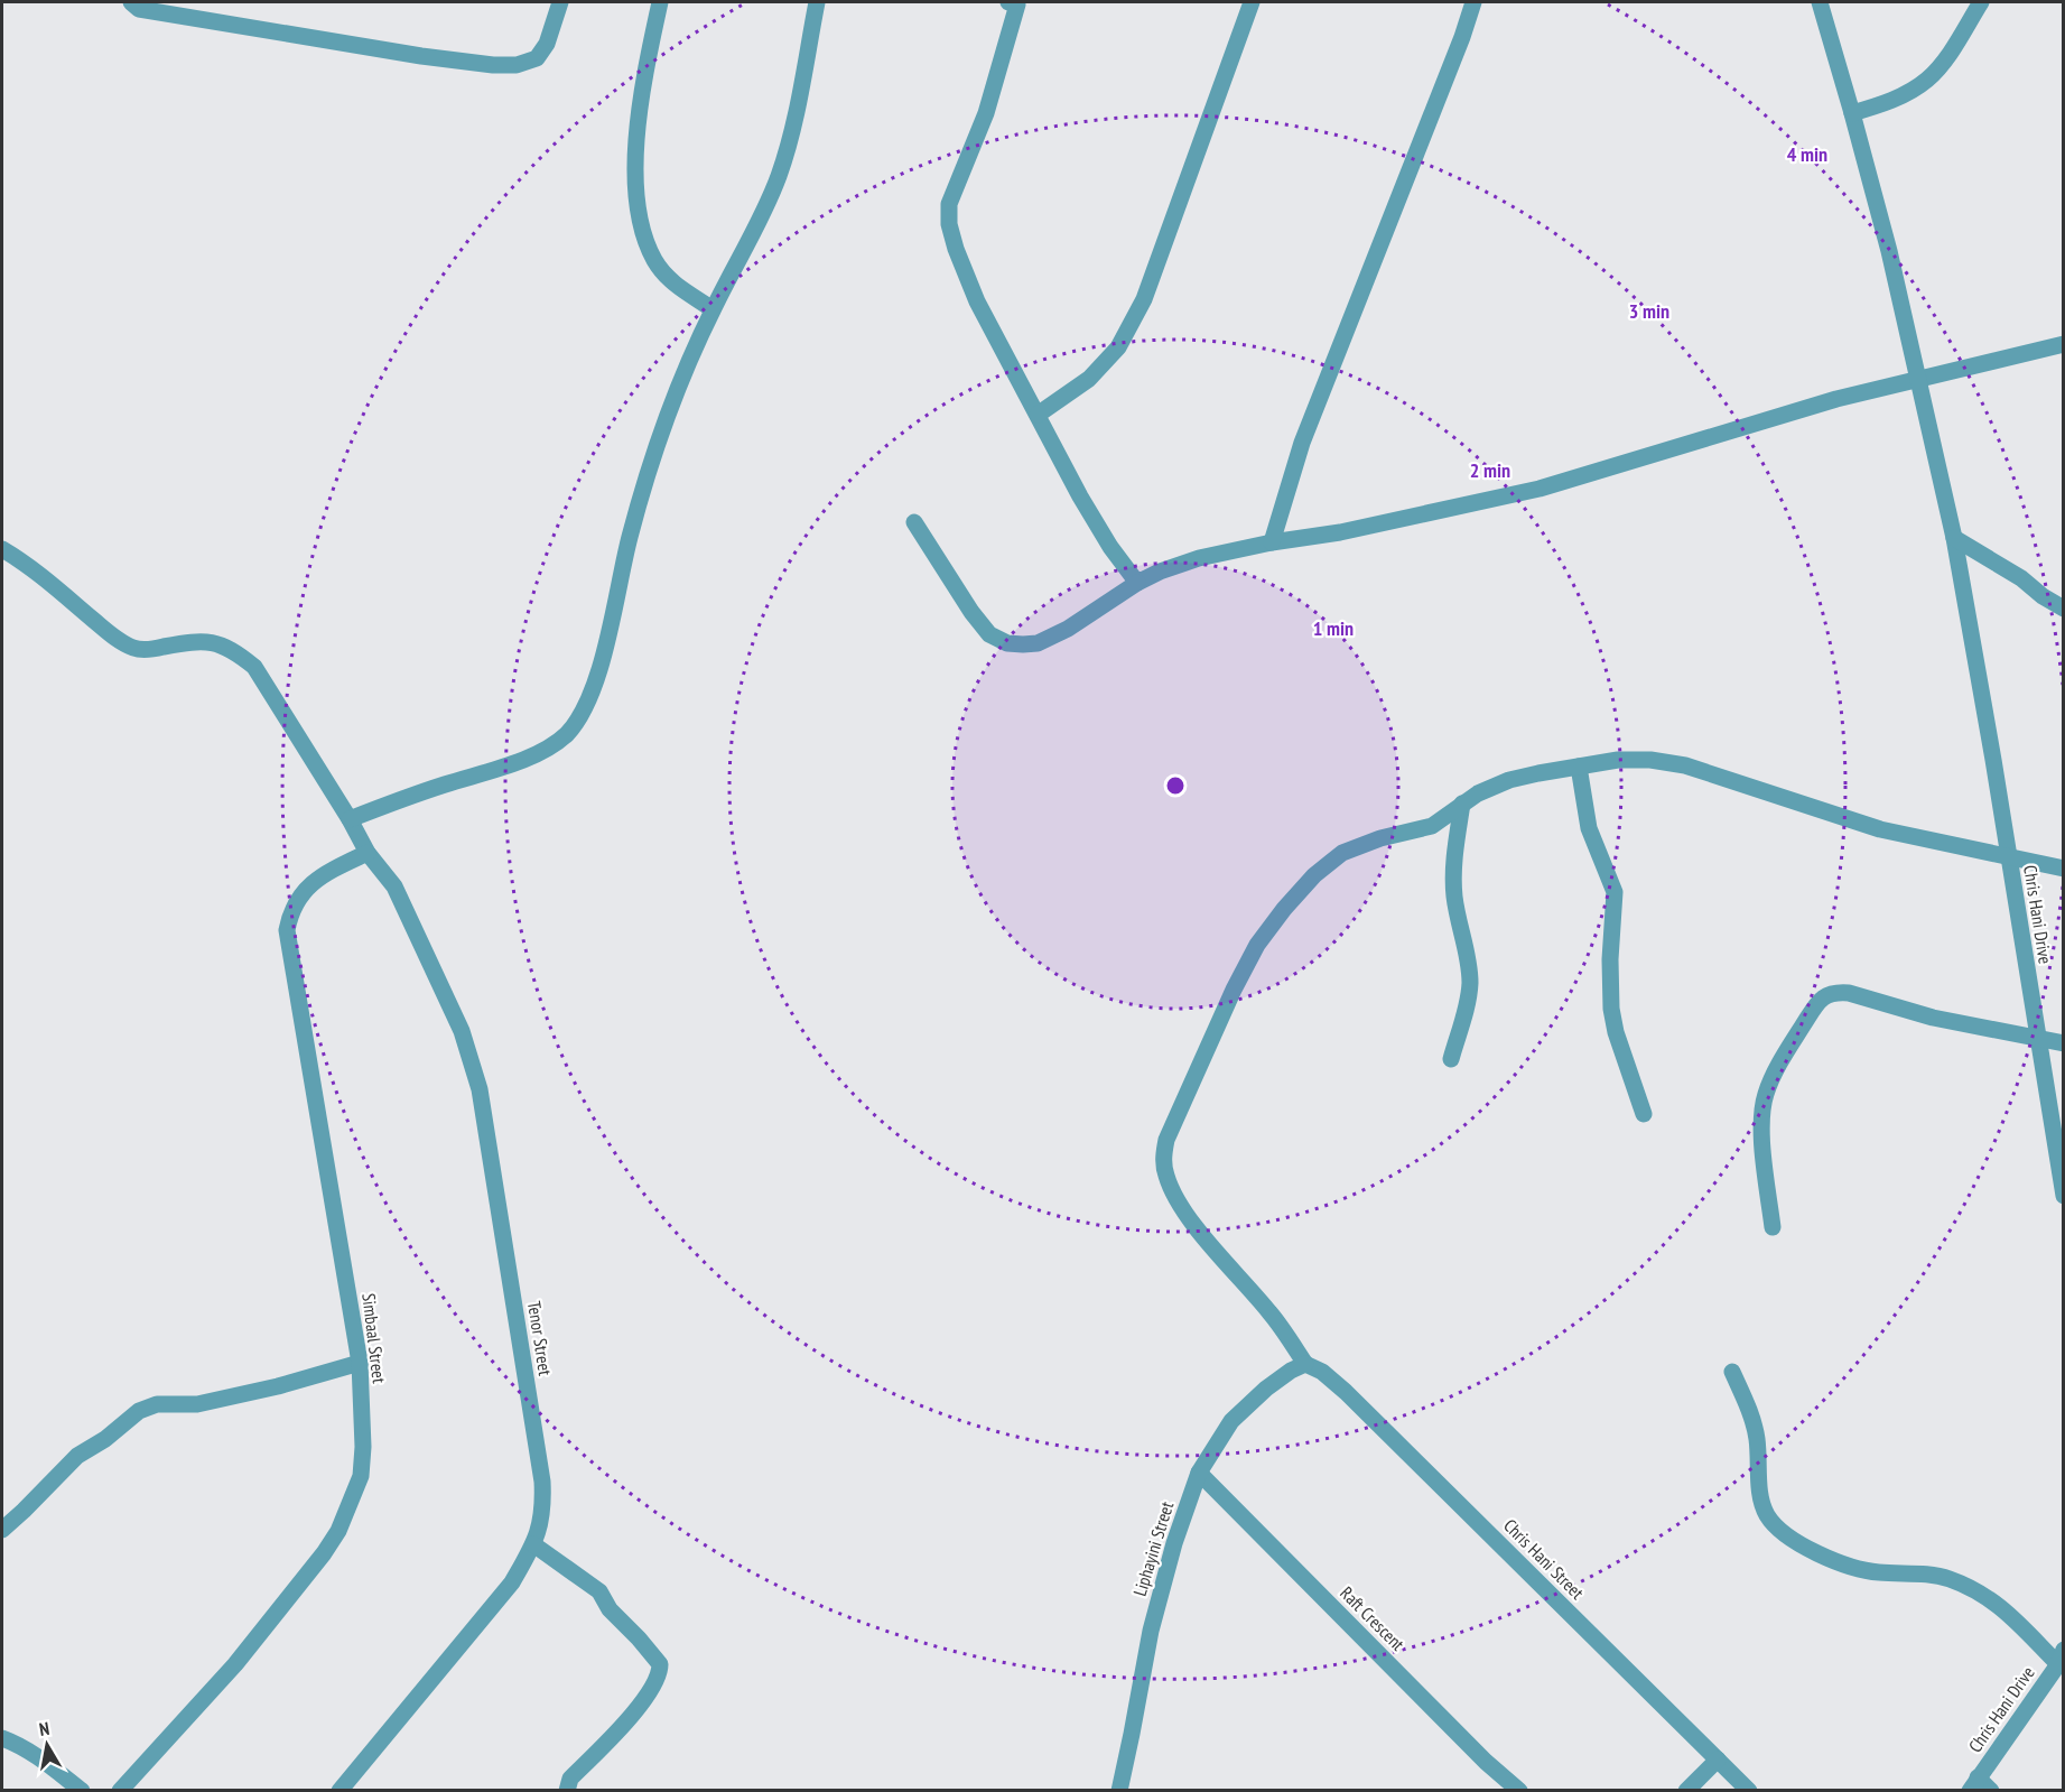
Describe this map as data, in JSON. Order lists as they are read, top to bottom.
{
  "streets": {
    "street": [
      "Chris Hani Drive",
      "Simbaal Street",
      "Tenor Street",
      "Liphayini Street",
      "Chris Hani Street",
      "Raft Crescent"
    ]
  },
  "crossings": [
    ["Simbaal Street", "Tenor Street"],
    ["Liphayini Street", "Chris Hani Street"],
    ["Liphayini Street", "Raft Crescent"]
  ],
  "north": "top",
  "rings": [
    "4 min",
    "3 min",
    "2 min",
    "1 min"
  ]
}
